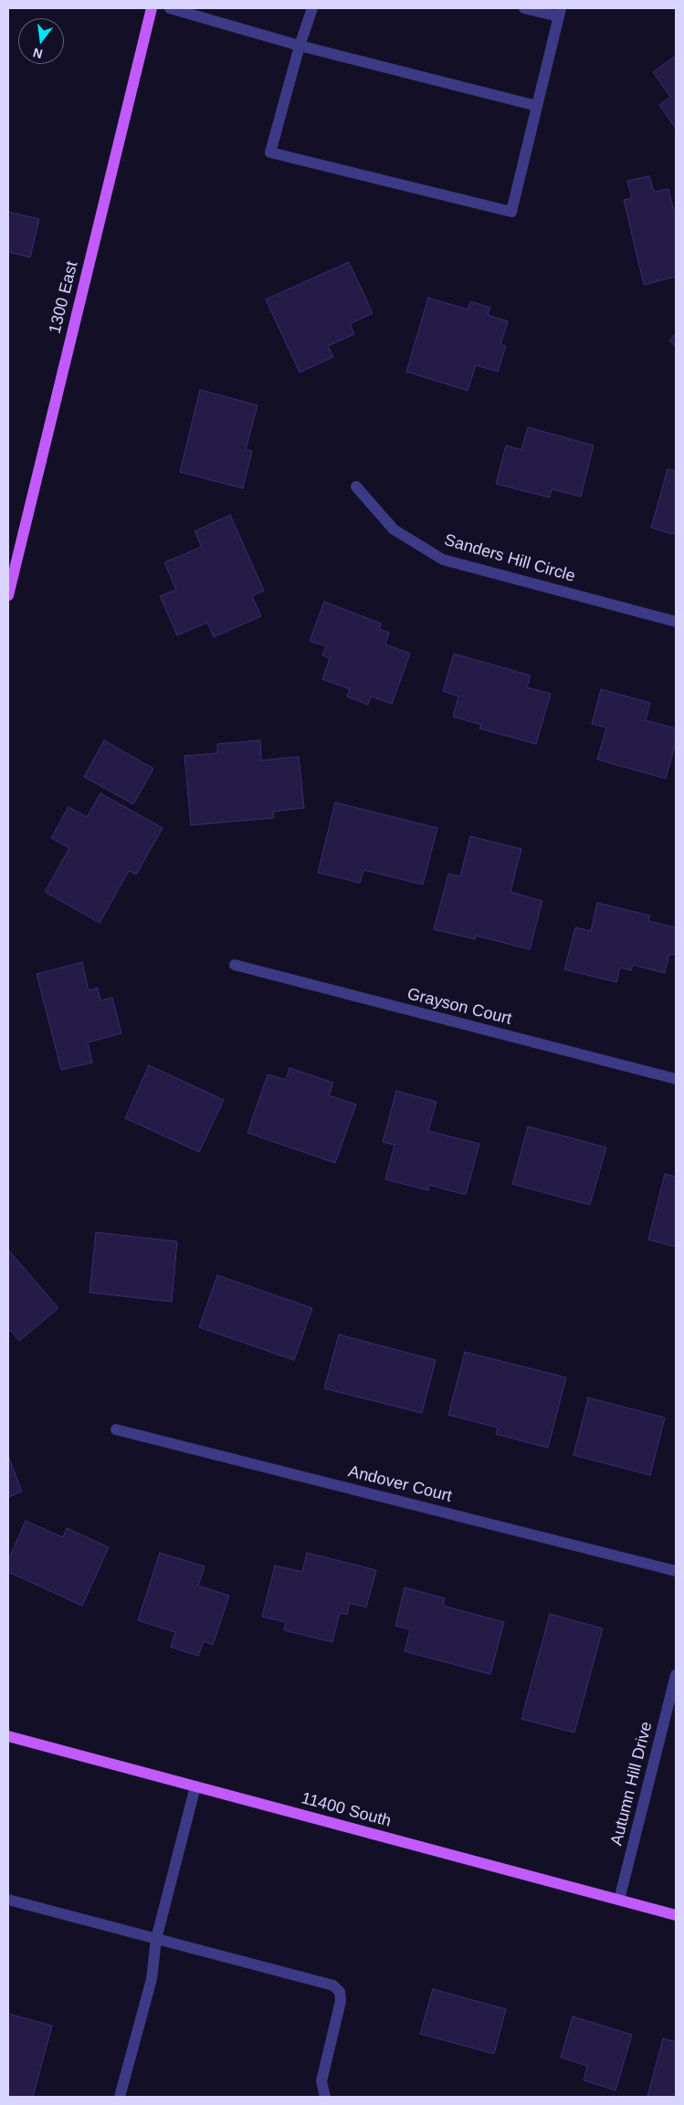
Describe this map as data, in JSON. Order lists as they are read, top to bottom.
{
  "streets": {
    "main road": ["1300 East", "11400 South"],
    "street": [
      "Sanders Hill Circle",
      "Grayson Court",
      "Andover Court",
      "Autumn Hill Drive"
    ]
  },
  "crossings": [
    ["Autumn Hill Drive", "11400 South"]
  ],
  "north": "bottom"
}
